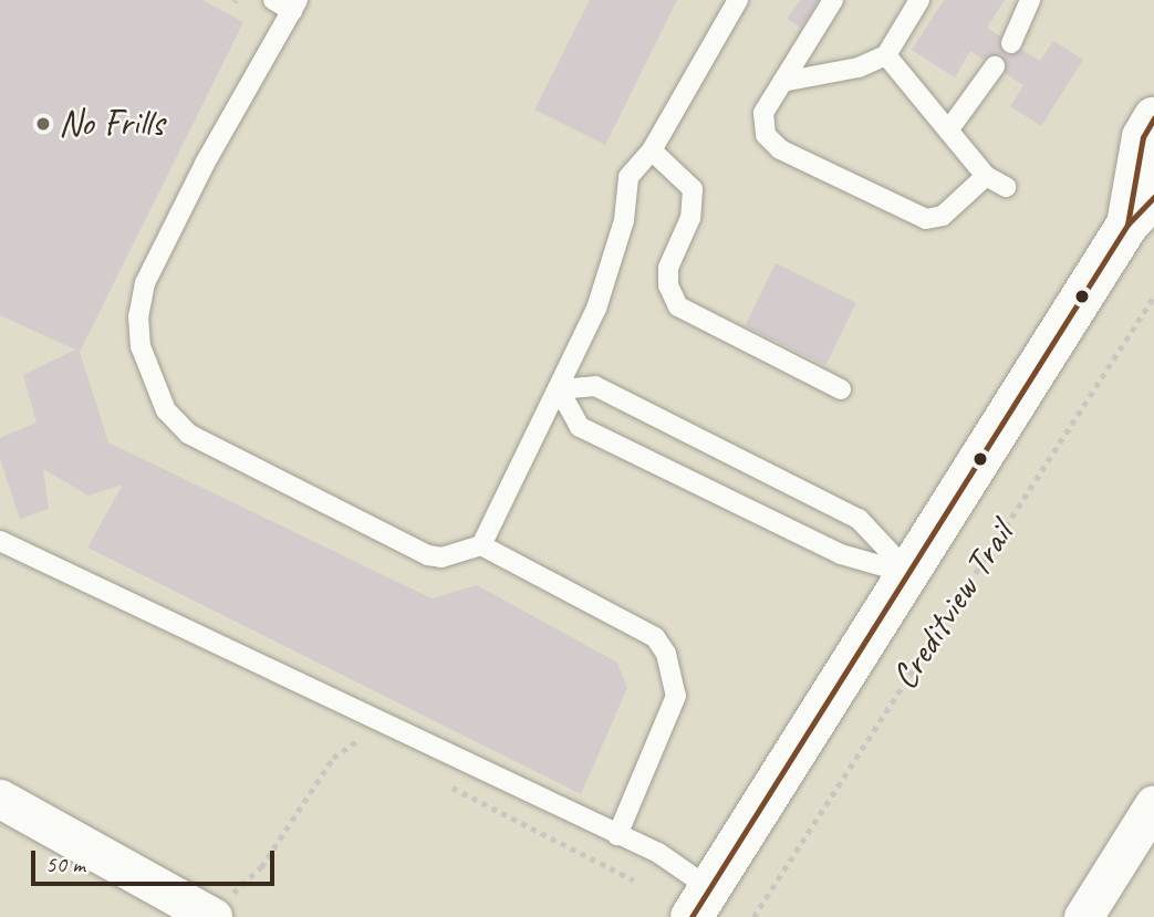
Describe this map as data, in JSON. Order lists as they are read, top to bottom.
{
  "streets": {
    "path": ["Creditview Trail"]
  },
  "places": ["No Frills"],
  "scale_bar": "50 m"
}
